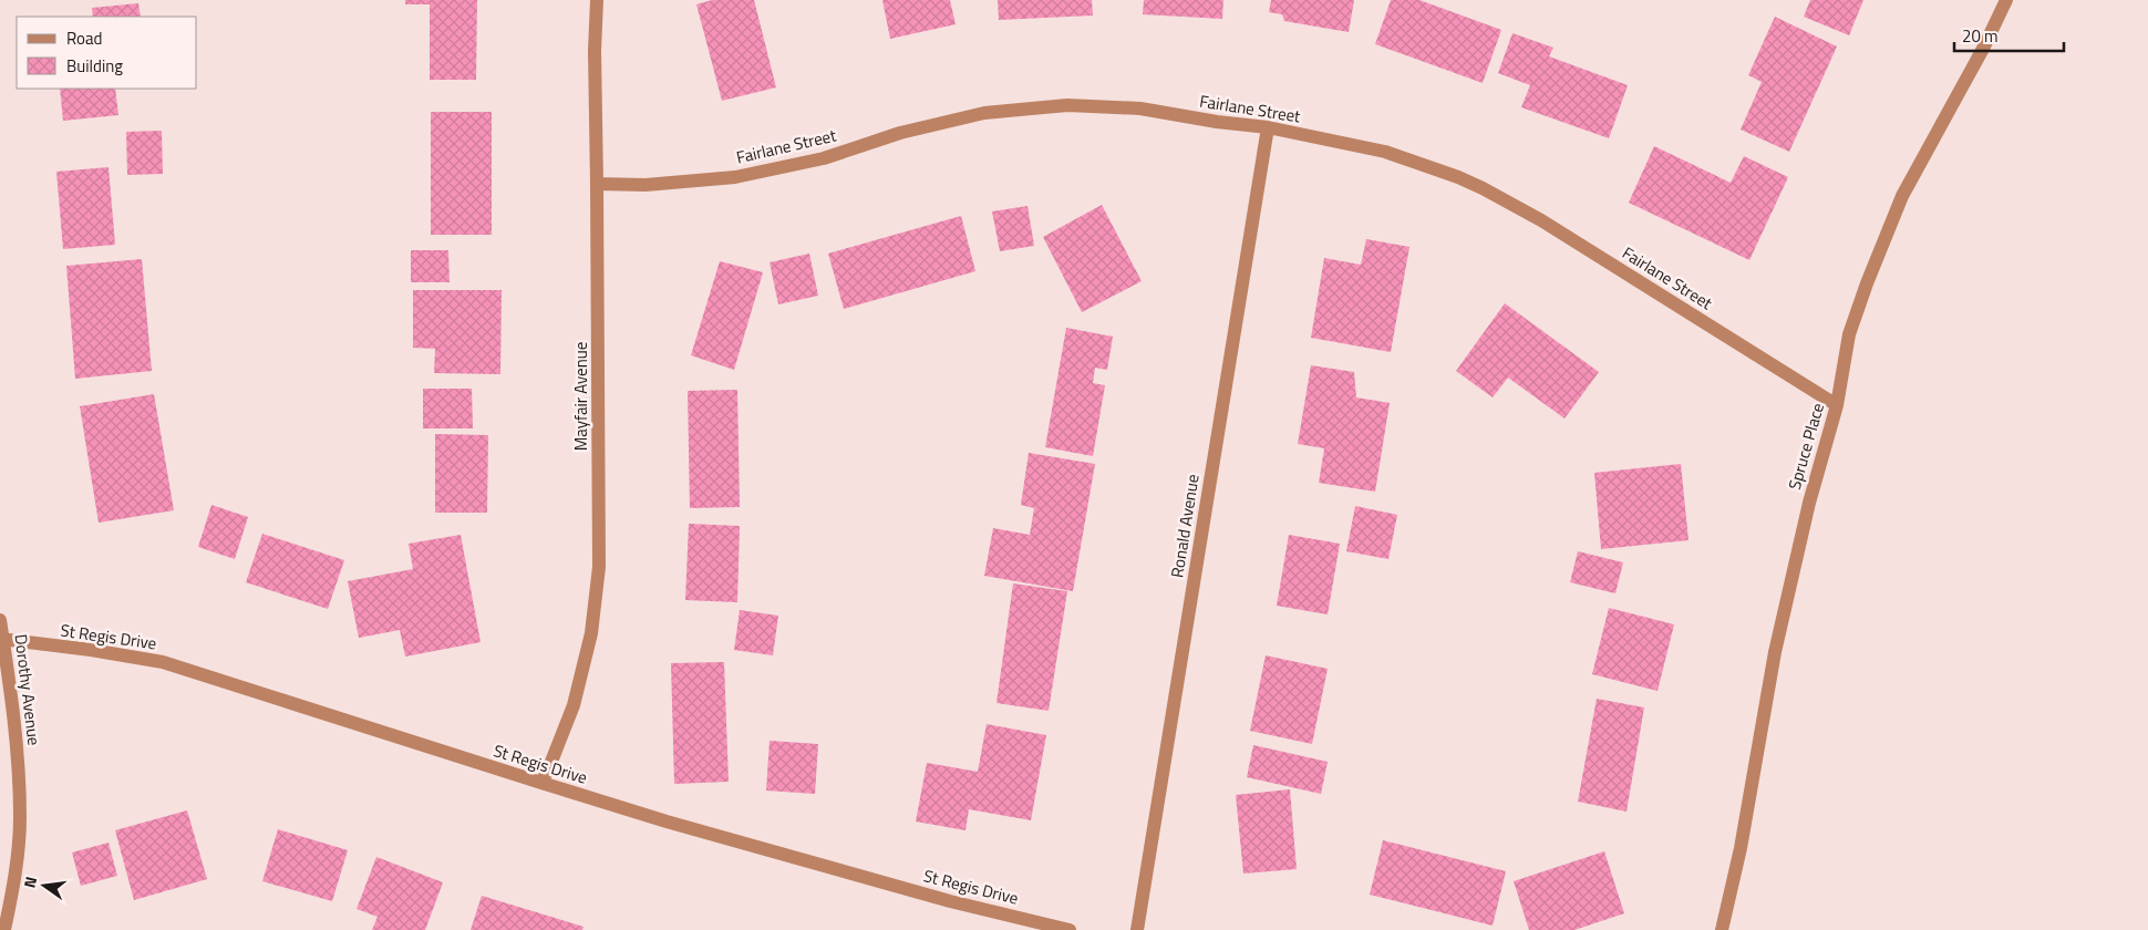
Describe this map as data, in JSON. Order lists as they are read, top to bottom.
{
  "streets": {
    "street": [
      "Fairlane Street",
      "Mayfair Avenue",
      "Spruce Place",
      "Ronald Avenue",
      "St Regis Drive",
      "Dorothy Avenue"
    ]
  },
  "crossings": [
    ["Fairlane Street", "Mayfair Avenue"],
    ["Fairlane Street", "Spruce Place"],
    ["Fairlane Street", "Ronald Avenue"],
    ["Mayfair Avenue", "St Regis Drive"],
    ["St Regis Drive", "Dorothy Avenue"]
  ],
  "legend": ["Road", "Building"],
  "scale_bar": "20 m",
  "north": "left"
}
